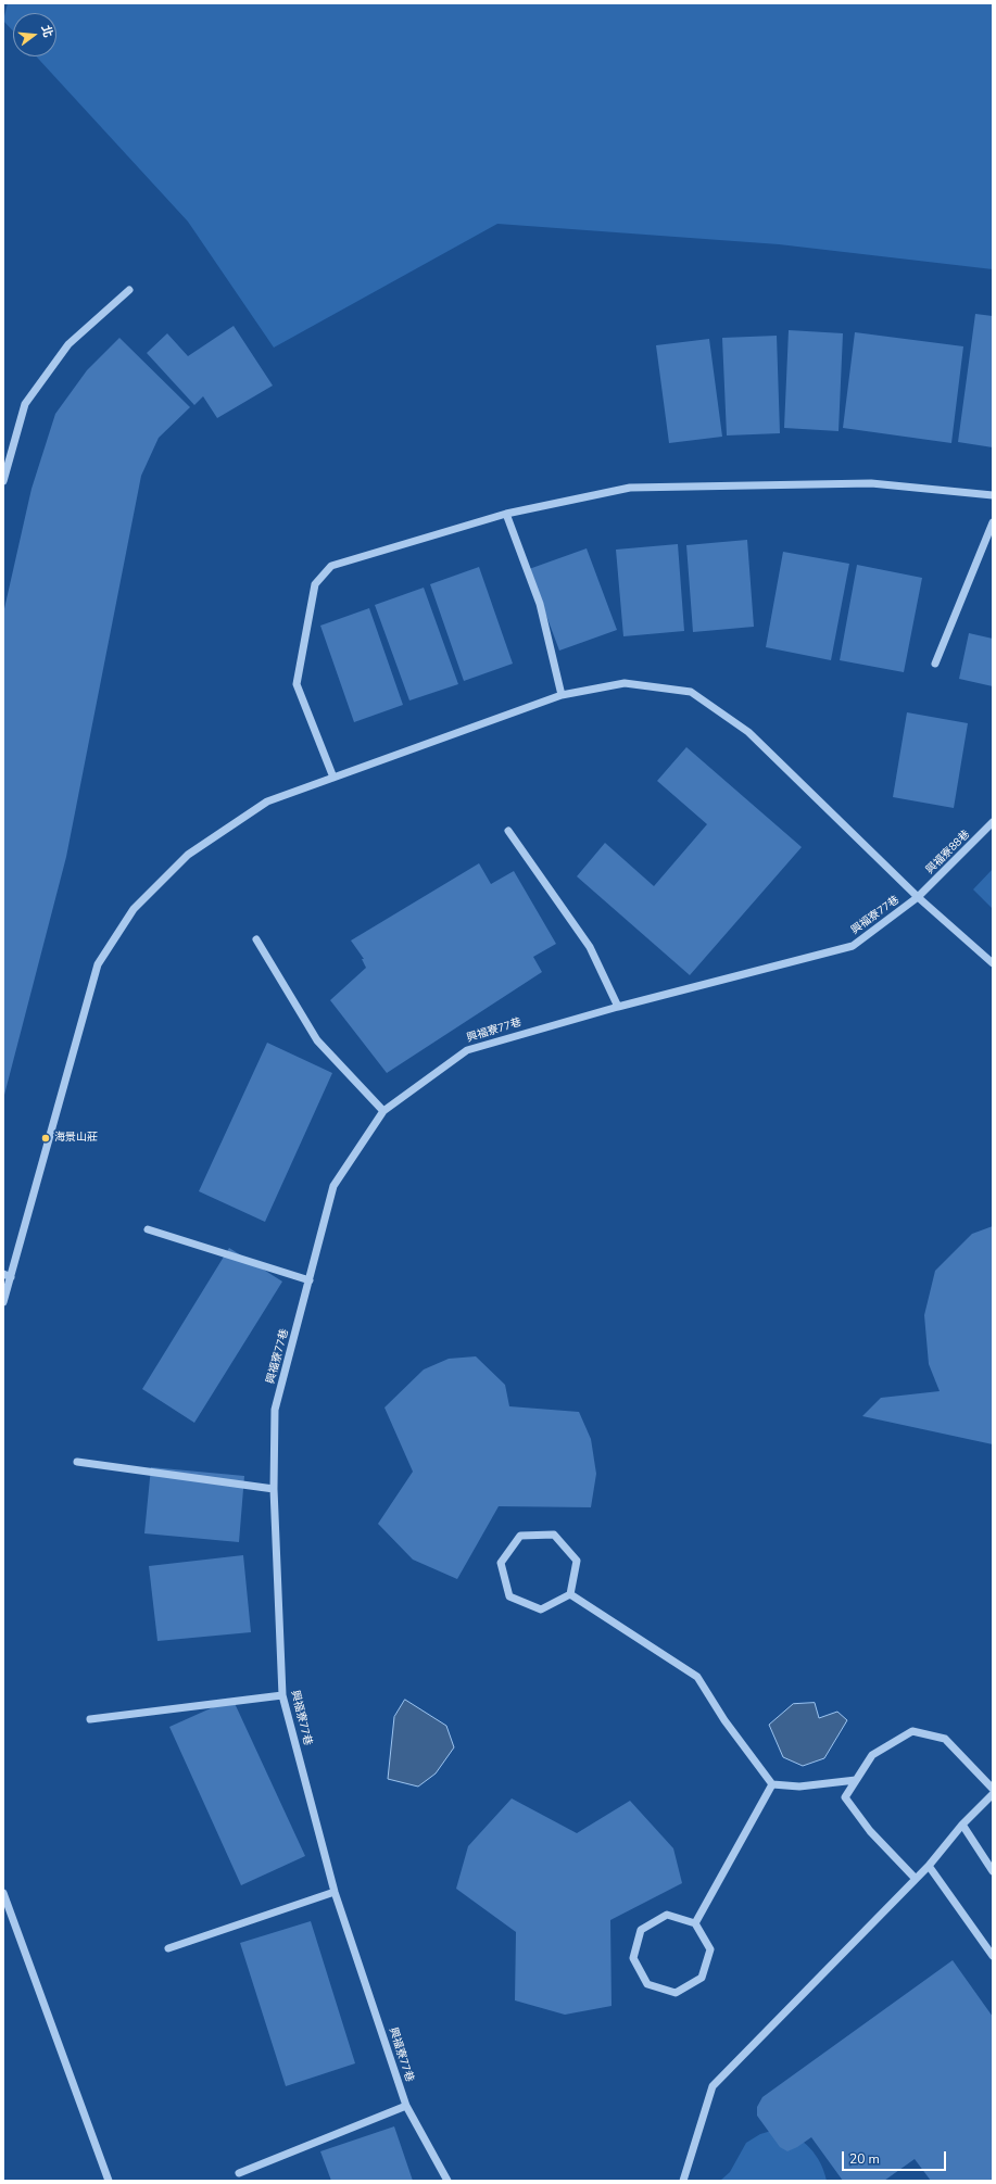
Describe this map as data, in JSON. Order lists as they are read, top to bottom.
{
  "streets": {
    "street": ["興福寮88巷", "興福寮77巷"]
  },
  "crossings": [
    ["興福寮88巷", "興福寮77巷"]
  ],
  "places": ["海景山莊"],
  "scale_bar": "20 m",
  "north": "right"
}
